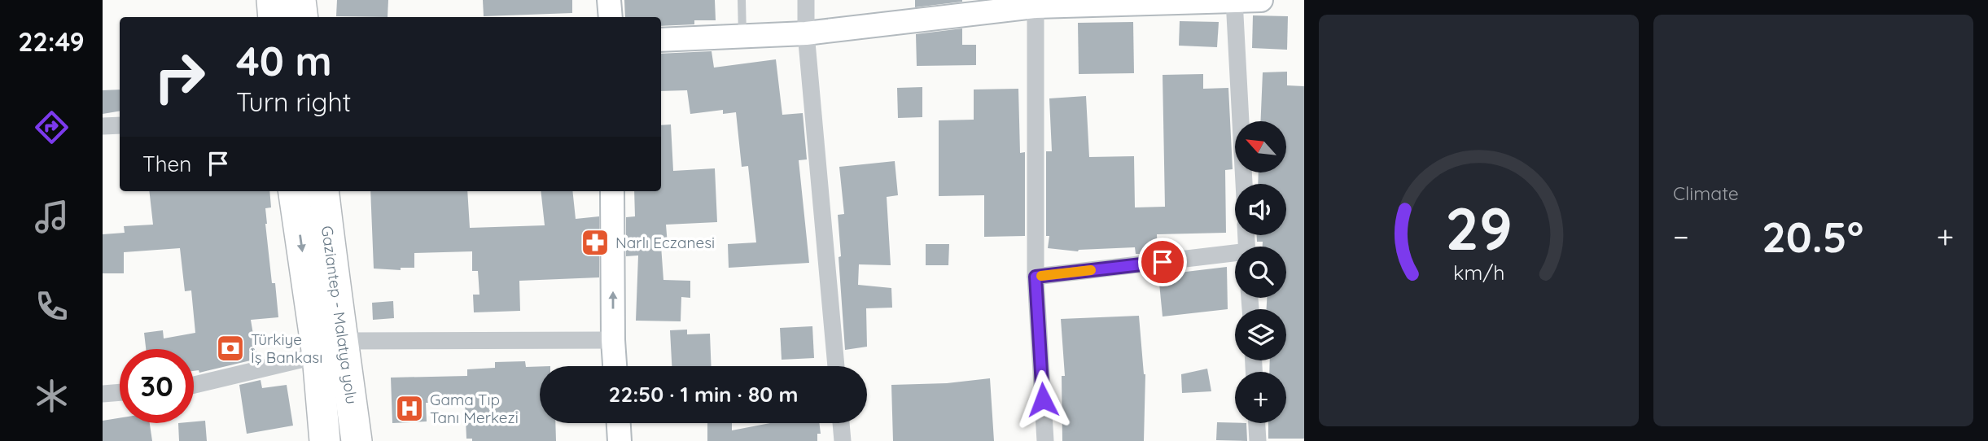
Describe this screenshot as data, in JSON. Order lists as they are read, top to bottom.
{
  "streets": {
    "highway": ["Gaziantep - Malatya yolu"]
  },
  "places": {
    "pharmacy": ["Narlı Eczanesi"],
    "bank": ["Türkiye İş Bankası"],
    "hospital": ["Gama Tıp Tanı Merkezi"]
  },
  "north": "top left",
  "page": {
    "tabs": "22:49",
    "tile": "Climate",
    "turn": ["40 m", "Turn right"],
    "map_buttons": "+",
    "then": "Then",
    "heat": ["−", "20.5°", "+"],
    "limit": "30",
    "trip": "22:50 · 1 min · 80 m",
    "gauge": ["29", "km/h"]
  }
}
